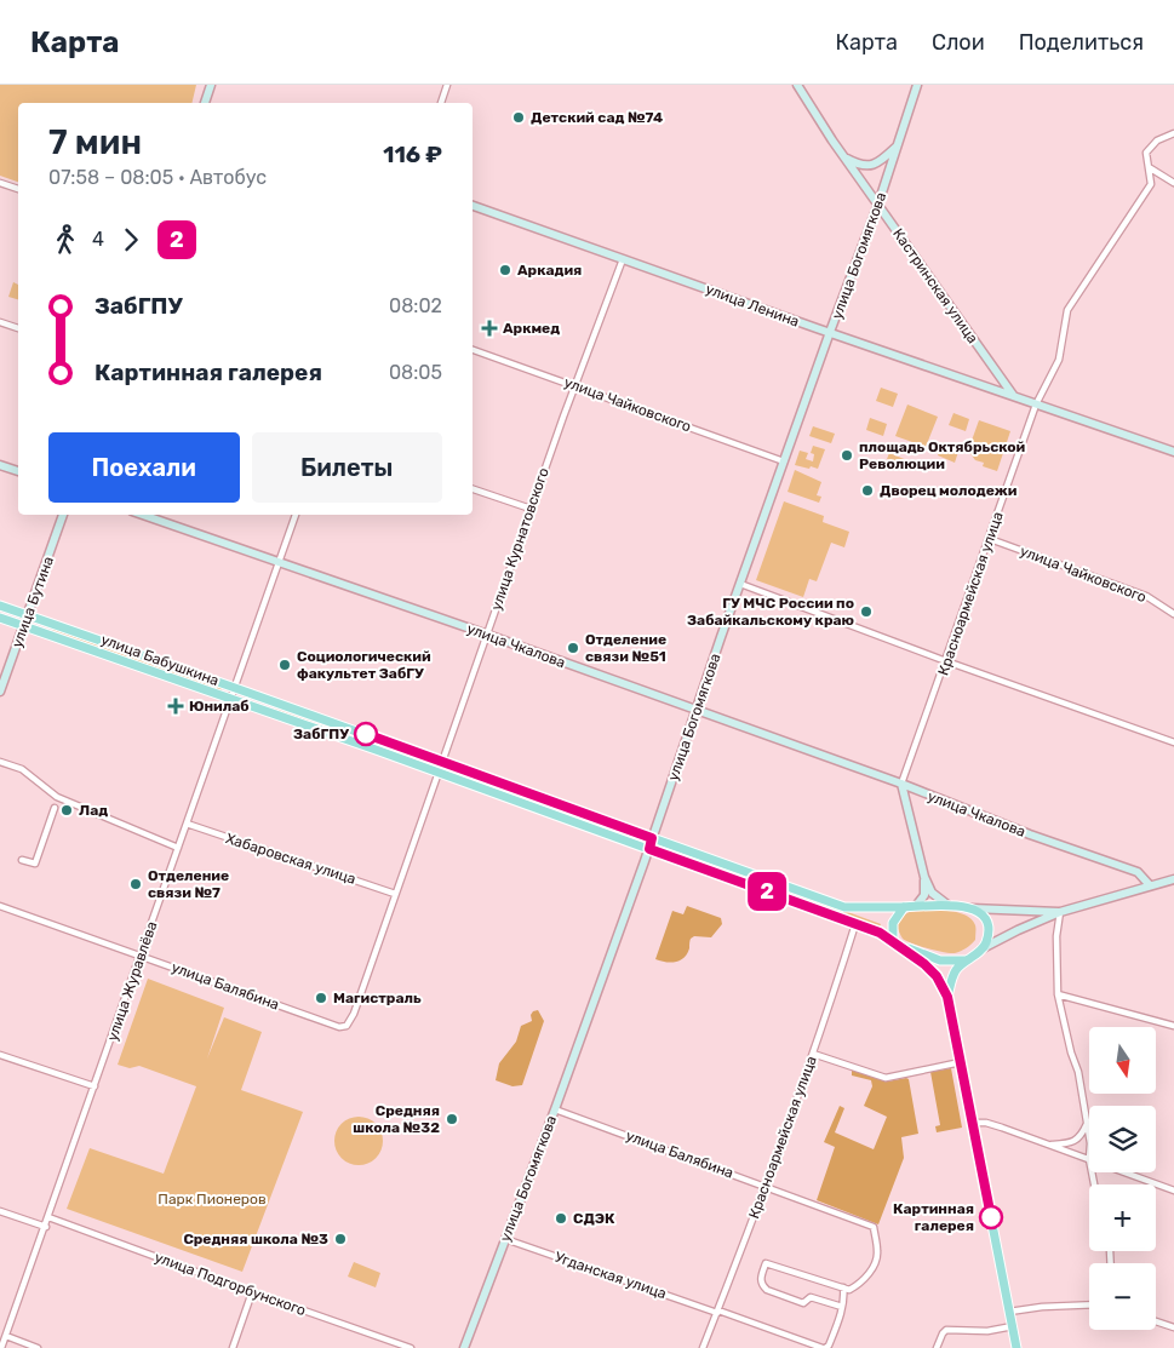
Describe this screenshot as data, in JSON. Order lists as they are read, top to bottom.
{
  "streets": {
    "main road": [
      "улица Богомягкова",
      "Кастринская улица",
      "улица Ленина",
      "улица Бутина",
      "улица Чкалова",
      "улица Бабушкина"
    ],
    "street": [
      "улица Чайковского",
      "улица Курнатовского",
      "Красноармейская улица",
      "Хабаровская улица",
      "улица Журавлёва",
      "улица Балябина",
      "Угданская улица",
      "улица Подгорбунского"
    ]
  },
  "crossings": [
    ["улица Богомягкова", "Кастринская улица"],
    ["улица Богомягкова", "улица Ленина"],
    ["улица Богомягкова", "улица Чайковского"],
    ["улица Богомягкова", "улица Чкалова"],
    ["улица Богомягкова", "улица Бабушкина"],
    ["улица Богомягкова", "улица Балябина"],
    ["улица Богомягкова", "Угданская улица"],
    ["Кастринская улица", "улица Ленина"],
    ["улица Ленина", "улица Курнатовского"],
    ["улица Ленина", "Красноармейская улица"],
    ["улица Чайковского", "улица Курнатовского"],
    ["улица Чайковского", "Красноармейская улица"],
    ["улица Курнатовского", "улица Чкалова"],
    ["улица Курнатовского", "улица Бабушкина"],
    ["улица Курнатовского", "Хабаровская улица"],
    ["улица Курнатовского", "улица Балябина"],
    ["Красноармейская улица", "улица Чкалова"],
    ["Красноармейская улица", "улица Бабушкина"],
    ["Красноармейская улица", "улица Балябина"],
    ["Красноармейская улица", "Угданская улица"],
    ["улица Бутина", "улица Бабушкина"],
    ["улица Чкалова", "улица Журавлёва"],
    ["улица Бабушкина", "улица Журавлёва"],
    ["Хабаровская улица", "улица Журавлёва"],
    ["улица Журавлёва", "улица Балябина"],
    ["улица Журавлёва", "улица Подгорбунского"]
  ],
  "parks": ["Парк Пионеров"],
  "places": {
    "other": [
      "Детский сад №74",
      "Аркадия",
      "площадь Октябрьской Революции",
      "Дворец молодежи",
      "ГУ МЧС России по Забайкальскому краю",
      "Отделение связи №51",
      "Социологический факультет ЗабГУ",
      "ЗабГПУ",
      "Лад",
      "Отделение связи №7",
      "Магистраль",
      "Средняя школа №32",
      "Картинная галерея",
      "СДЭК",
      "Средняя школа №3"
    ],
    "health": ["Аркмед", "Юнилаб"]
  },
  "lines": ["bus line 2"],
  "north": "bottom",
  "page": {
    "header": "Карта",
    "nav": ["Карта", "Слои", "Поделиться"],
    "on_map": "2",
    "heading": ["7 мин", "07:58 – 08:05 · Автобус", "116 ₽"],
    "legs": ["4", "2"],
    "list": [
      {
        "name": "ЗабГПУ",
        "value": "08:02"
      },
      {
        "name": "Картинная галерея",
        "value": "08:05"
      }
    ],
    "buttons": ["Поехали", "Билеты"],
    "map_buttons": ["+", "−"]
  }
}
